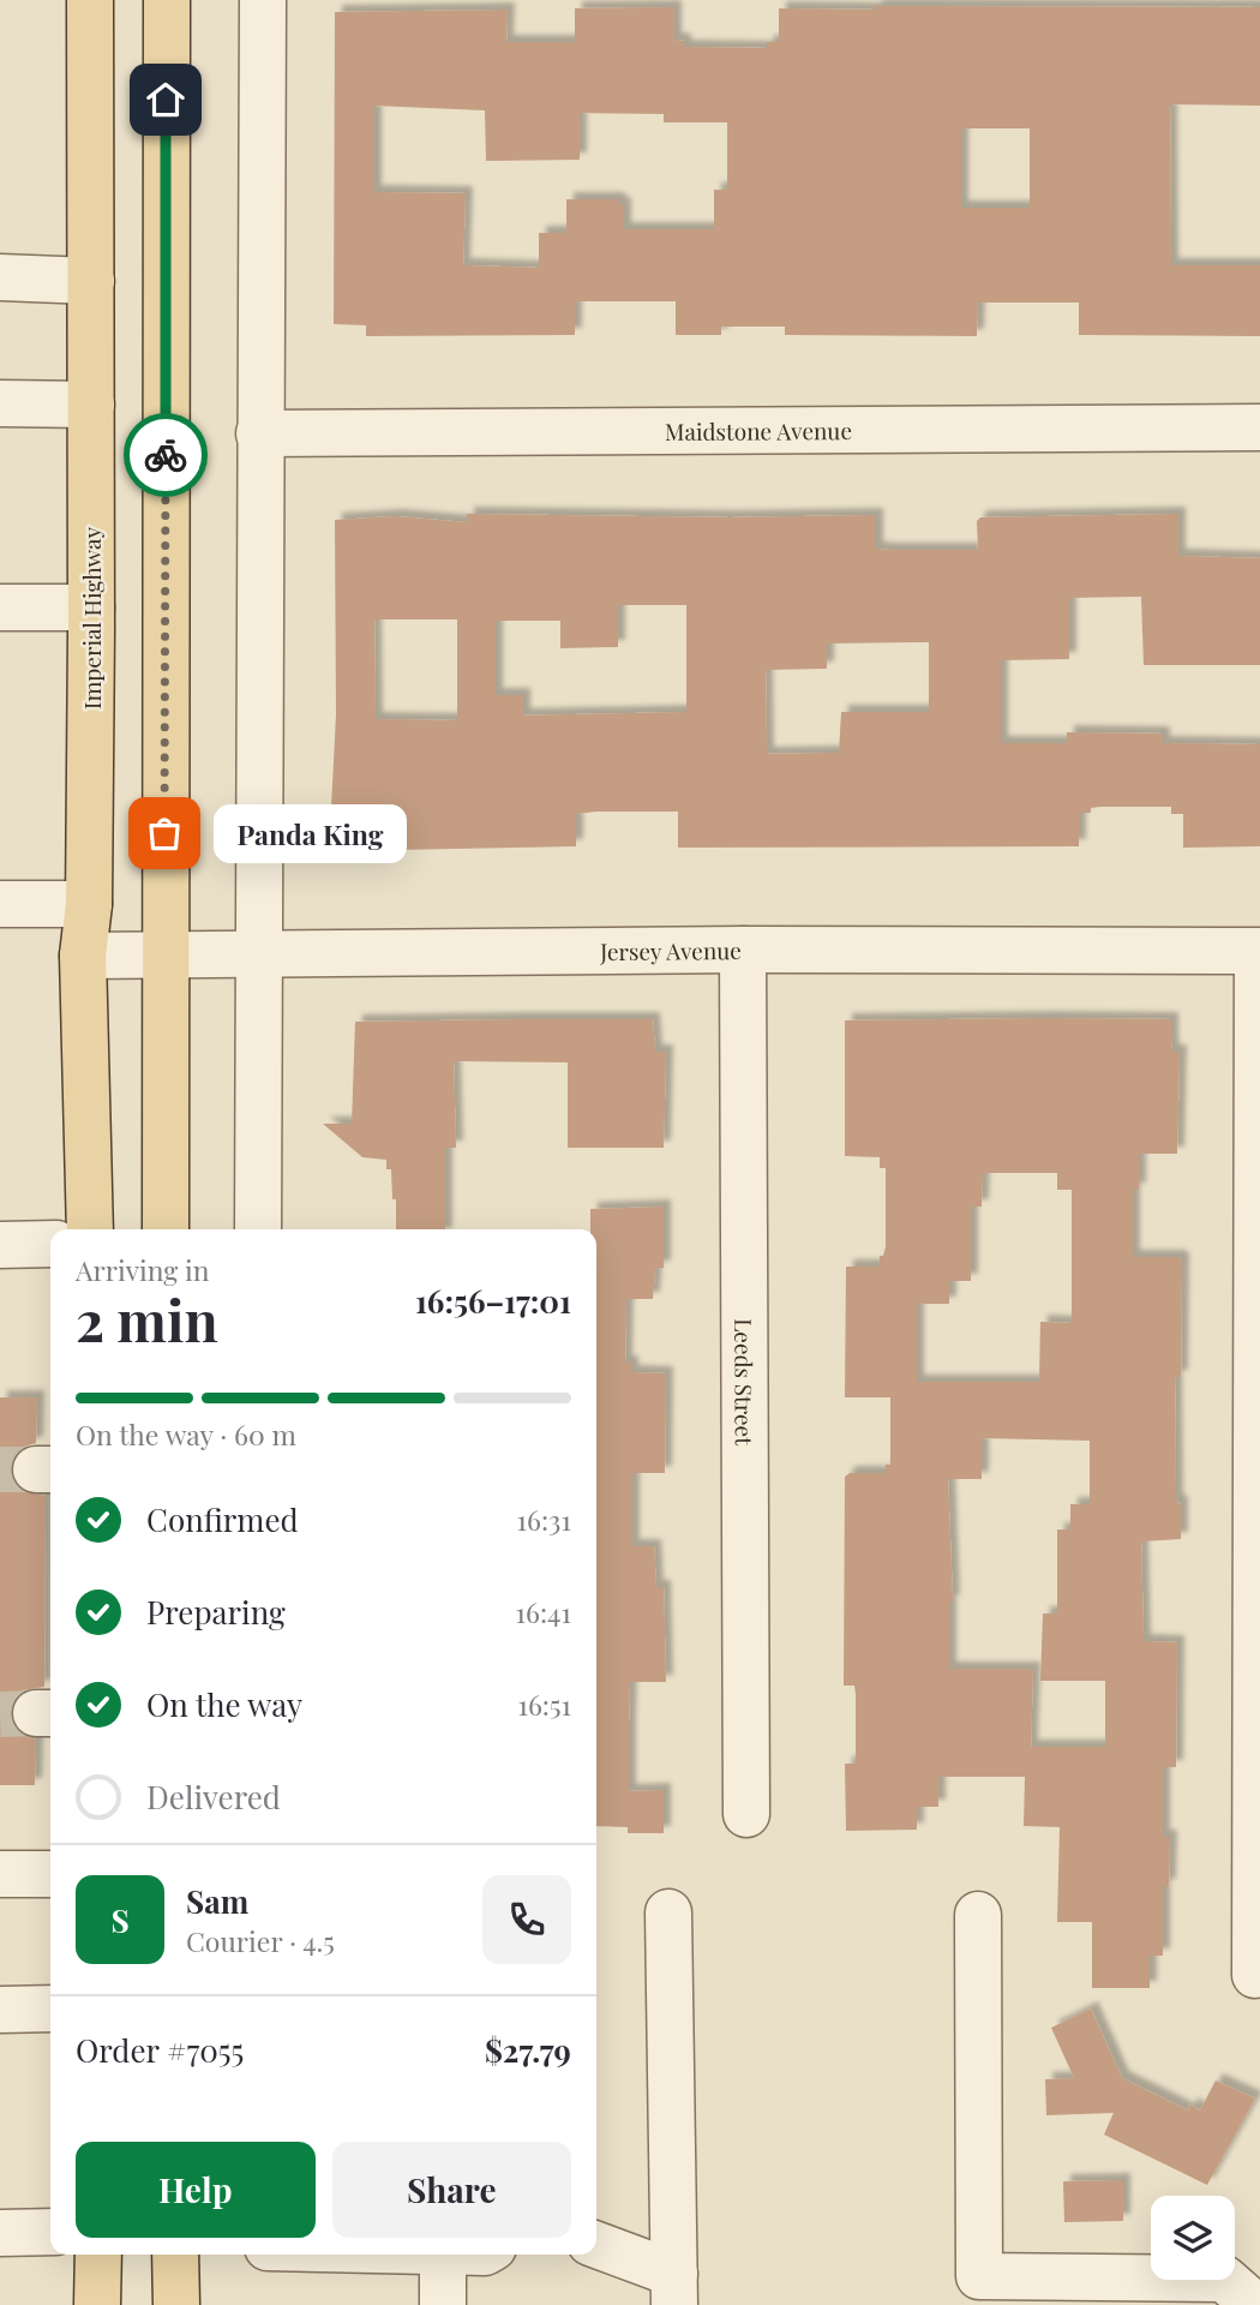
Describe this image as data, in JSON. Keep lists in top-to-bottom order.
{
  "streets": {
    "main road": ["Imperial Highway"],
    "street": ["Maidstone Avenue", "Jersey Avenue", "Leeds Street"]
  },
  "crossings": [
    ["Imperial Highway", "Jersey Avenue"],
    ["Jersey Avenue", "Leeds Street"]
  ],
  "places": ["Panda King"],
  "page": {
    "bubble": "Panda King",
    "heading": ["2 min", "Arriving in", "16:56–17:01"],
    "panel": [
      "Sam",
      "Courier · 4.5",
      "Order #7055",
      "$27.79"
    ],
    "bar": "On the way · 60 m",
    "list": [
      ["Confirmed", "16:31"],
      ["Preparing", "16:41"],
      ["On the way", "16:51"],
      "Delivered"
    ],
    "round": "S",
    "buttons": ["Help", "Share"]
  }
}
